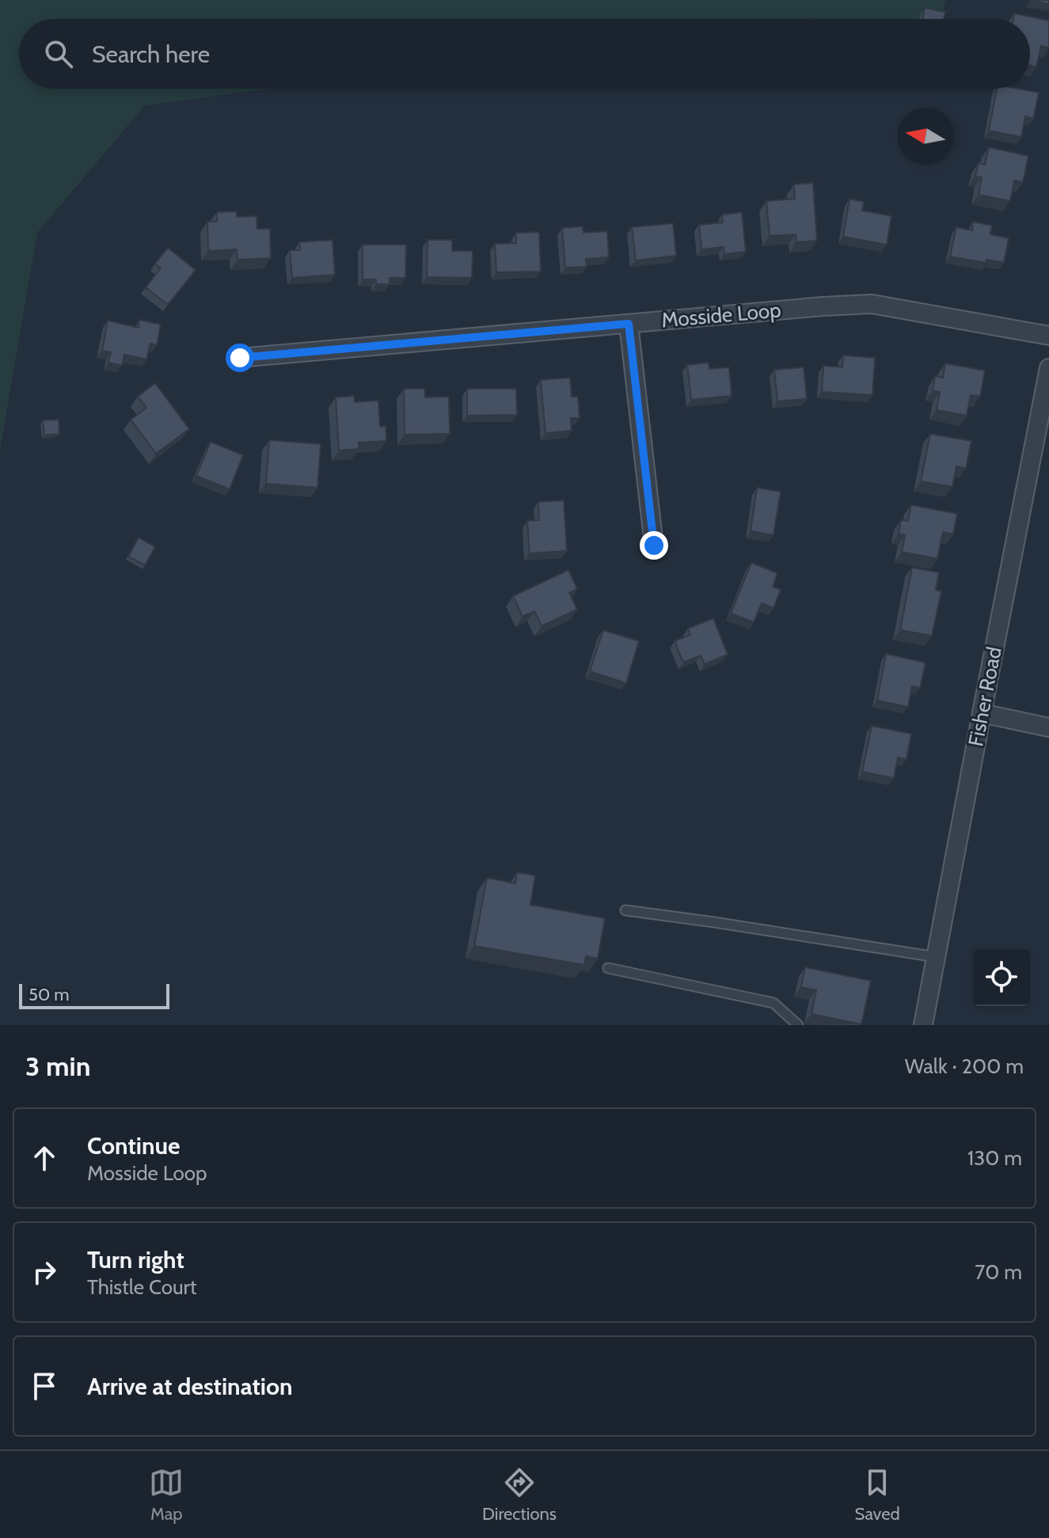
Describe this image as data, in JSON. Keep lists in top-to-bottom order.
{
  "streets": {
    "street": ["Mosside Loop", "Fisher Road"]
  },
  "scale_bar": "50 m",
  "north": "left",
  "page": {
    "search": "Search here",
    "scale": "50 m",
    "heading": ["3 min", "Walk · 200 m"],
    "list": [
      ["Continue", "Mosside Loop", "130 m"],
      ["Turn right", "Thistle Court", "70 m"],
      "Arrive at destination"
    ],
    "nav": ["Map", "Directions", "Saved"]
  }
}
